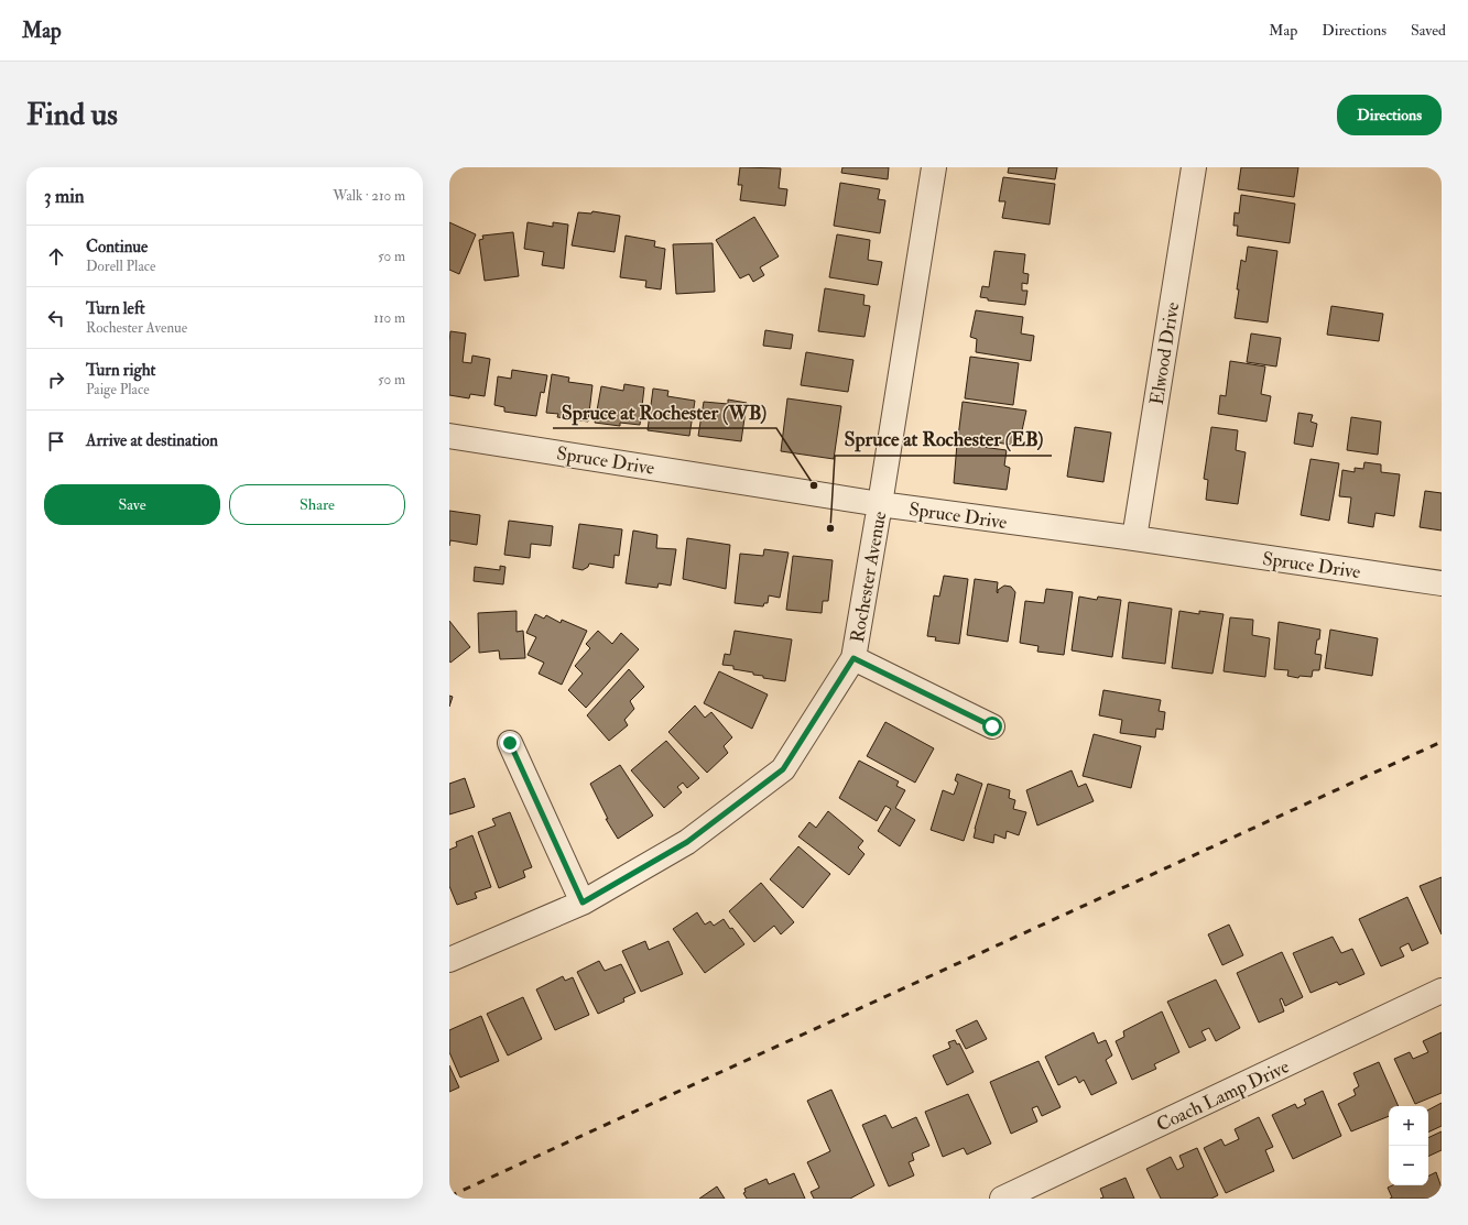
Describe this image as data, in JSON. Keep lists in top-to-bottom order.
{
  "streets": {
    "street": [
      "Elwood Drive",
      "Spruce Drive",
      "Rochester Avenue",
      "Coach Lamp Drive"
    ]
  },
  "crossings": [
    ["Elwood Drive", "Spruce Drive"],
    ["Spruce Drive", "Rochester Avenue"]
  ],
  "places": ["Spruce at Rochester (WB)", "Spruce at Rochester (EB)"],
  "page": {
    "header": "Map",
    "nav": ["Map", "Directions", "Saved"],
    "buttons": [
      "Directions",
      ["Save", "Share"]
    ],
    "title": "Find us",
    "heading": ["3 min", "Walk · 210 m"],
    "list": [
      ["Continue", "Dorell Place", "50 m"],
      ["Turn left", "Rochester Avenue", "110 m"],
      ["Turn right", "Paige Place", "50 m"],
      "Arrive at destination"
    ],
    "map_buttons": ["+", "−"]
  }
}
